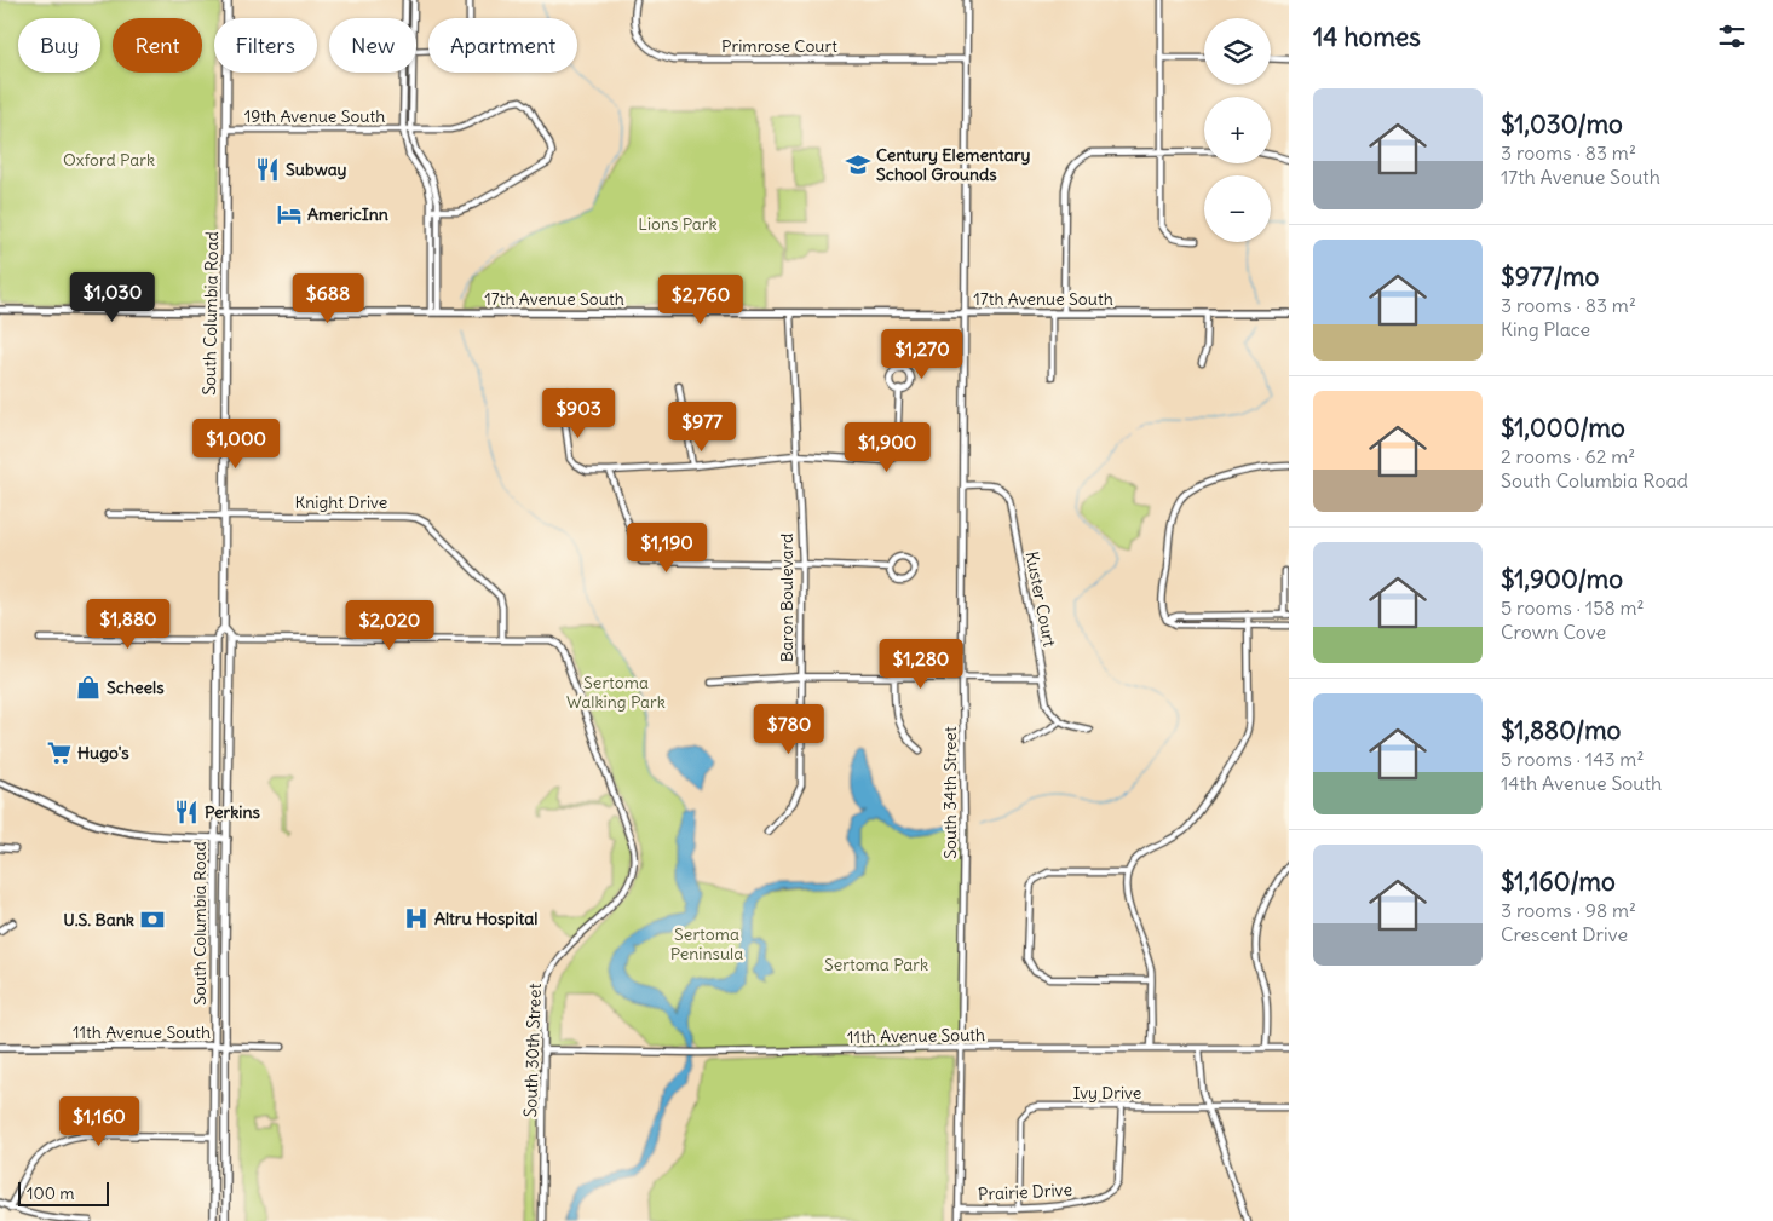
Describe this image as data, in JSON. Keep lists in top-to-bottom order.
{
  "streets": {
    "main road": ["South Columbia Road"],
    "street": [
      "Primrose Court",
      "19th Avenue South",
      "17th Avenue South",
      "Knight Drive",
      "Baron Boulevard",
      "Kuster Court",
      "South 34th Street",
      "11th Avenue South",
      "South 30th Street",
      "Ivy Drive",
      "Prairie Drive"
    ]
  },
  "crossings": [
    ["Primrose Court", "South 34th Street"],
    ["19th Avenue South", "South Columbia Road"],
    ["17th Avenue South", "South Columbia Road"],
    ["17th Avenue South", "Baron Boulevard"],
    ["17th Avenue South", "South 34th Street"],
    ["South Columbia Road", "Knight Drive"],
    ["South Columbia Road", "11th Avenue South"],
    ["Knight Drive", "South 30th Street"],
    ["Baron Boulevard", "Kuster Court"],
    ["Baron Boulevard", "South 34th Street"],
    ["Kuster Court", "South 34th Street"],
    ["South 34th Street", "11th Avenue South"],
    ["South 34th Street", "Prairie Drive"],
    ["11th Avenue South", "South 30th Street"],
    ["Ivy Drive", "Prairie Drive"]
  ],
  "parks": [
    "Oxford Park",
    "Lions Park",
    "Sertoma Walking Park",
    "Sertoma Peninsula",
    "Sertoma Park"
  ],
  "places": {
    "school or university": ["Century Elementary School Grounds"],
    "restaurant": ["Subway", "Perkins"],
    "hotel": ["AmericInn"],
    "shop": ["Scheels"],
    "supermarket": ["Hugo's"],
    "hospital": ["Altru Hospital"],
    "bank": ["U.S. Bank"]
  },
  "scale_bar": "100 m",
  "page": {
    "heading": "14 homes",
    "map_buttons": ["+", "−"],
    "chip": [
      "Buy",
      "Rent",
      "Filters",
      "New",
      "Apartment"
    ],
    "list": [
      {
        "name": "$1,030/mo",
        "note": "3 rooms · 83 m² · 17th Avenue South"
      },
      {
        "name": "$977/mo",
        "note": "3 rooms · 83 m² · King Place"
      },
      {
        "name": "$1,000/mo",
        "note": "2 rooms · 62 m² · South Columbia Road"
      },
      {
        "name": "$1,900/mo",
        "note": "5 rooms · 158 m² · Crown Cove"
      },
      {
        "name": "$1,880/mo",
        "note": "5 rooms · 143 m² · 14th Avenue South"
      },
      {
        "name": "$1,160/mo",
        "note": "3 rooms · 98 m² · Crescent Drive"
      }
    ],
    "price": [
      "$1,030",
      "$688",
      "$2,760",
      "$1,270",
      "$903",
      "$977",
      "$1,000",
      "$1,900",
      "$1,190",
      "$1,880",
      "$2,020",
      "$1,280",
      "$780",
      "$1,160"
    ],
    "scale": "100 m"
  }
}
